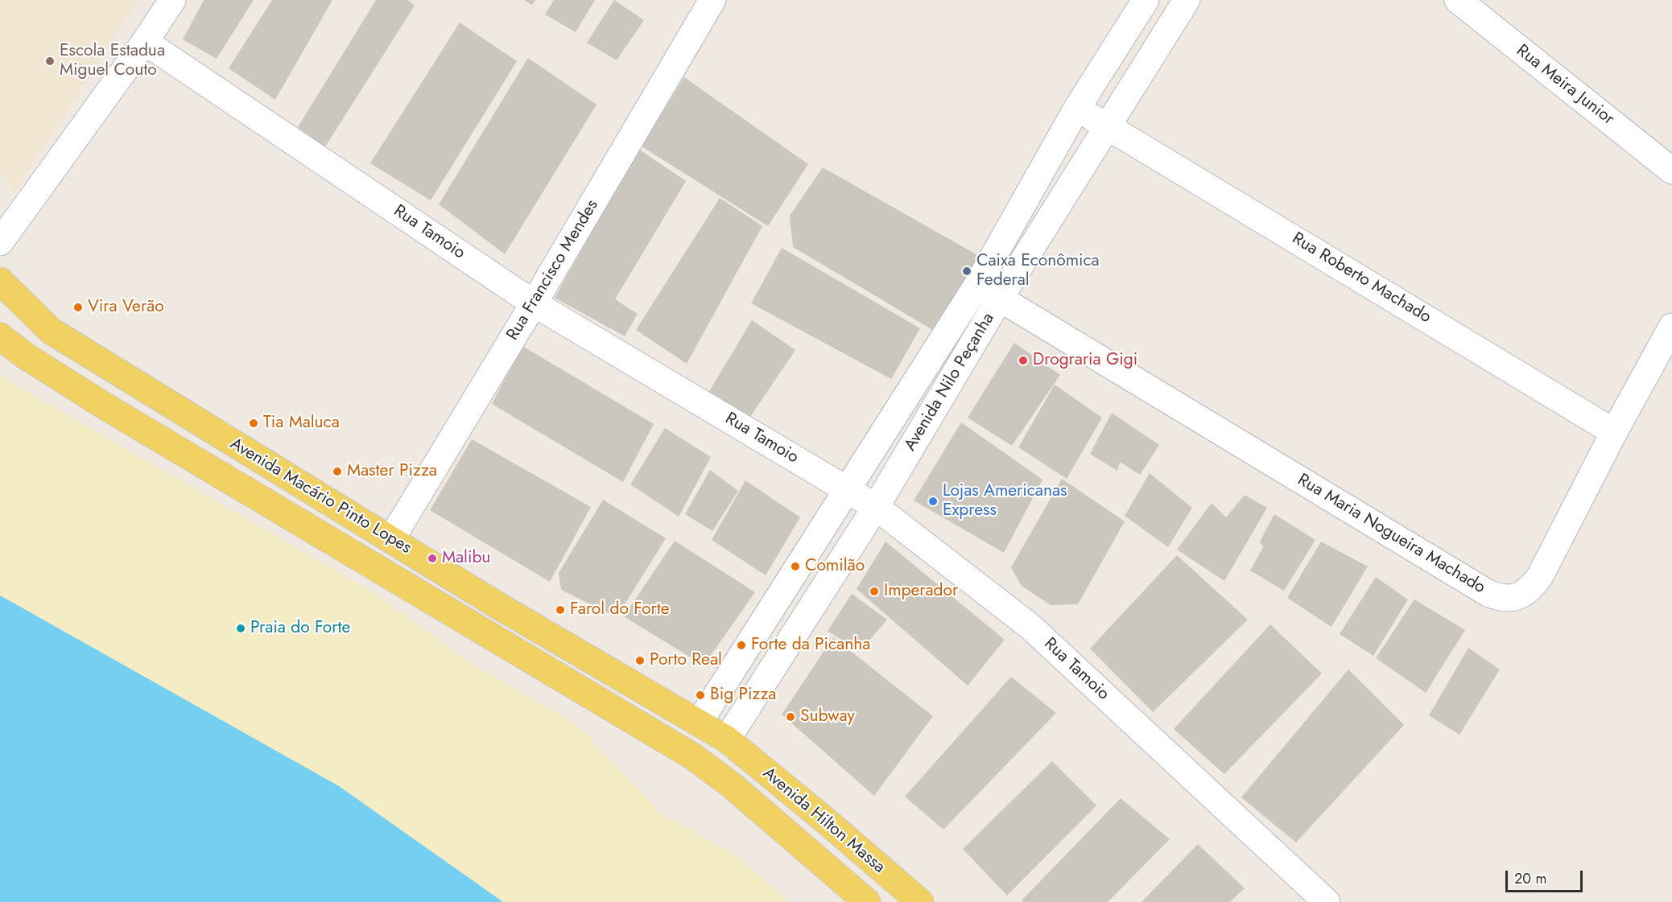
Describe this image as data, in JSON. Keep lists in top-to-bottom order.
{
  "streets": {
    "main road": ["Avenida Macário Pinto Lopes", "Avenida Hilton Massa"],
    "street": [
      "Rua Meira Junior",
      "Rua Tamoio",
      "Rua Francisco Mendes",
      "Rua Roberto Machado",
      "Avenida Nilo Peçanha",
      "Rua Maria Nogueira Machado"
    ]
  },
  "crossings": [
    ["Rua Tamoio", "Rua Francisco Mendes"],
    ["Rua Tamoio", "Avenida Nilo Peçanha"],
    ["Rua Francisco Mendes", "Avenida Macário Pinto Lopes"],
    ["Rua Roberto Machado", "Avenida Nilo Peçanha"],
    ["Rua Roberto Machado", "Rua Maria Nogueira Machado"],
    ["Avenida Nilo Peçanha", "Avenida Macário Pinto Lopes"],
    ["Avenida Nilo Peçanha", "Rua Maria Nogueira Machado"],
    ["Avenida Nilo Peçanha", "Avenida Hilton Massa"],
    ["Avenida Macário Pinto Lopes", "Avenida Hilton Massa"]
  ],
  "places": [
    "Escola Estadua Miguel Couto",
    "Caixa Econômica Federal",
    "Vira Verão",
    "Drograria Gigi",
    "Tia Maluca",
    "Master Pizza",
    "Lojas Americanas Express",
    "Malibu",
    "Comilão",
    "Imperador",
    "Farol do Forte",
    "Praia do Forte",
    "Forte da Picanha",
    "Porto Real",
    "Big Pizza",
    "Subway"
  ],
  "scale_bar": "20 m"
}
